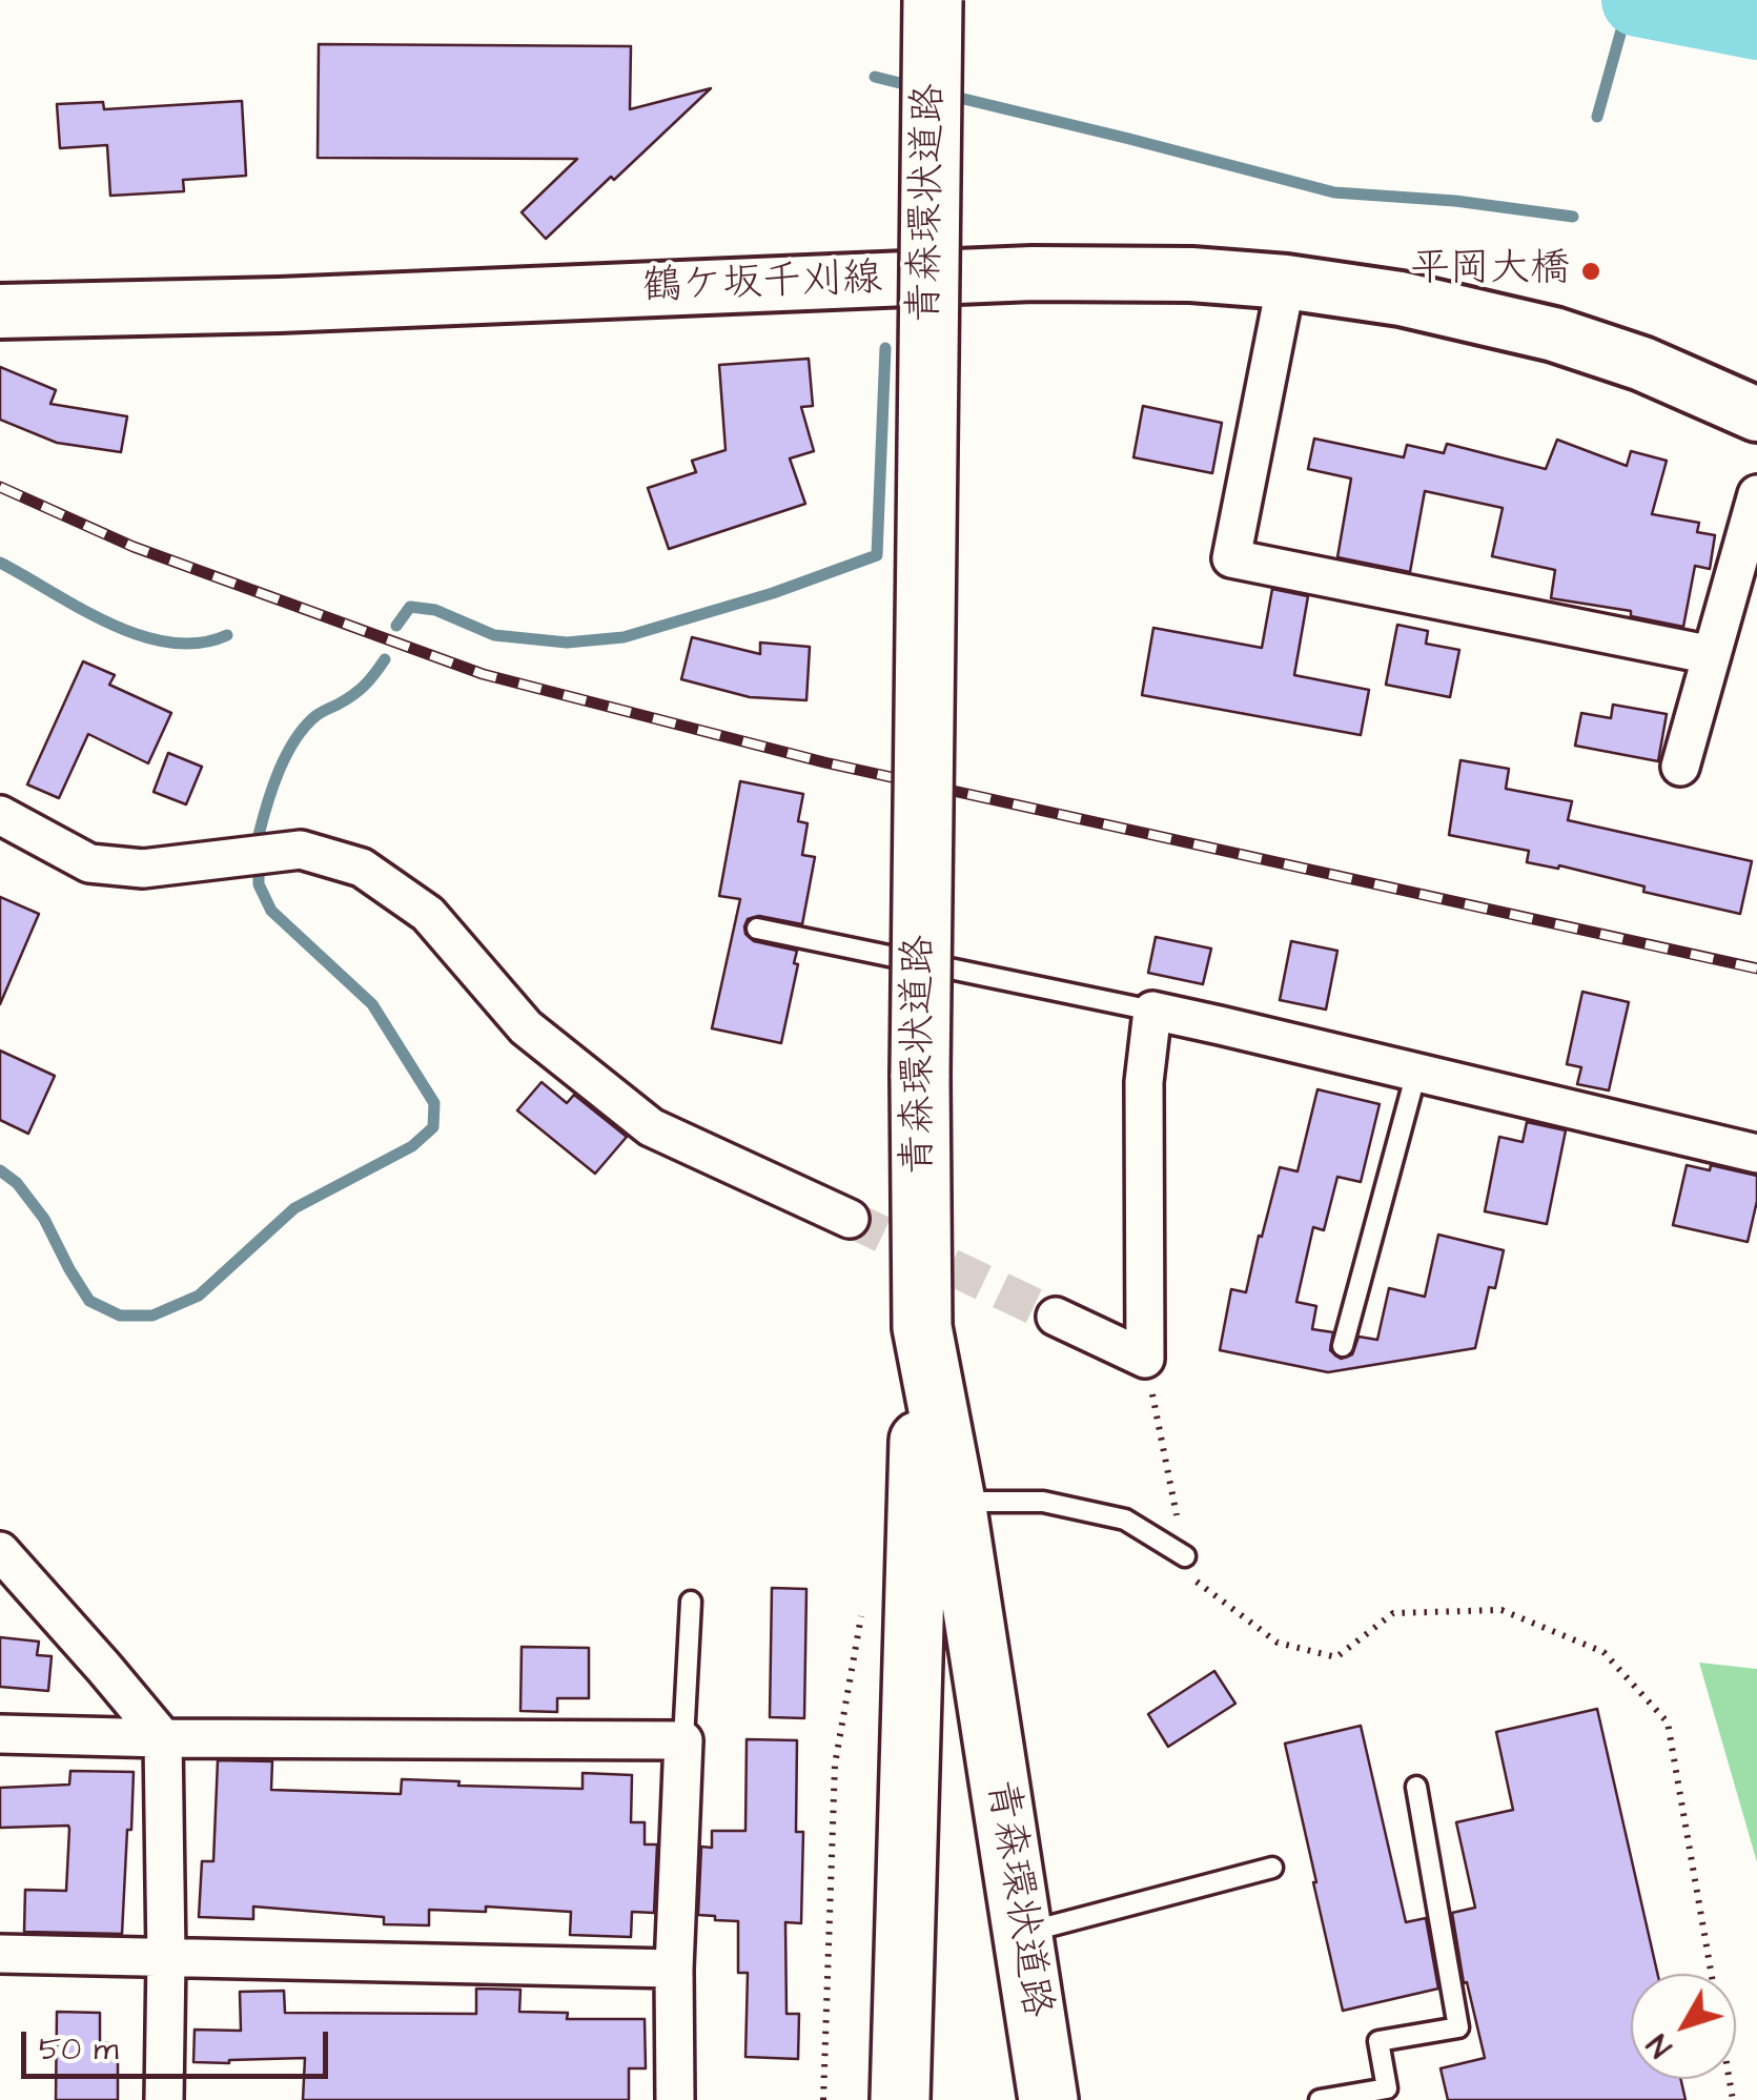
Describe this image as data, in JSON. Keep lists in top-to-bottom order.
{
  "streets": {
    "highway": ["青森環状道路"],
    "main road": ["鶴ケ坂千刈線"]
  },
  "places": ["平岡大橋"],
  "scale_bar": "50 m",
  "north": "bottom left"
}
